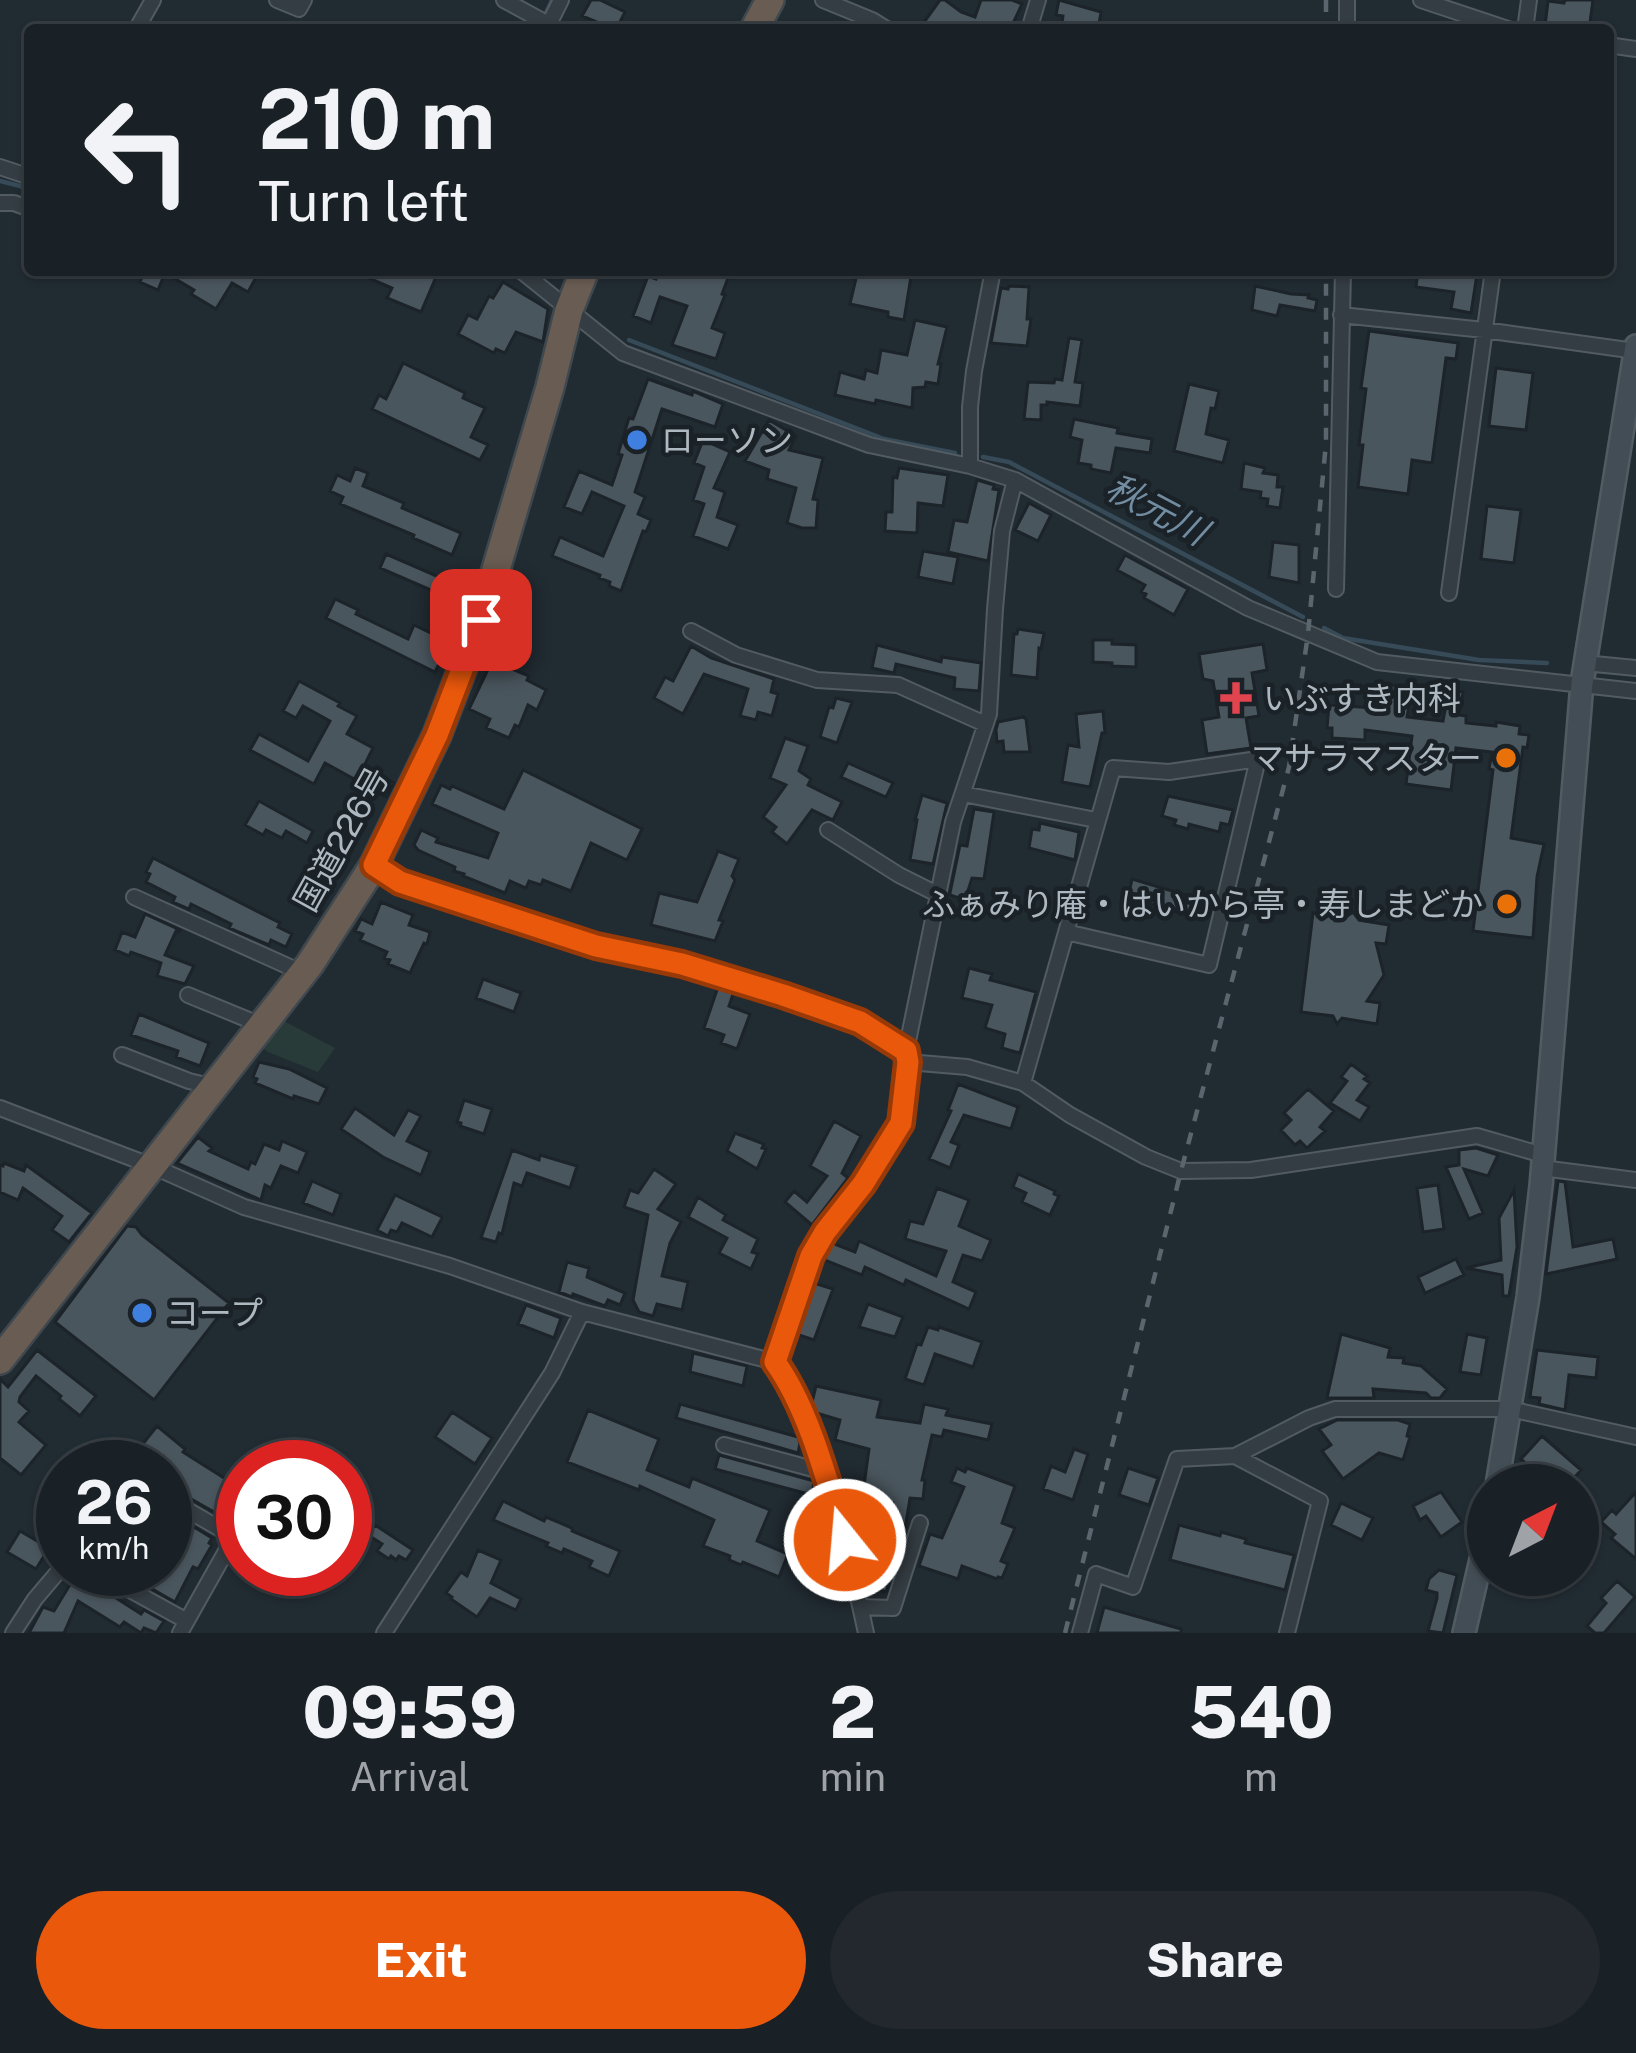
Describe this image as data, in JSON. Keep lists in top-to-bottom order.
{
  "streets": {
    "highway": ["国道226号"]
  },
  "water": ["秋元川"],
  "places": {
    "other": [
      "ローソン",
      "マサラマスター",
      "ふぁみり庵・はいから亭・寿しまどか",
      "コープ"
    ],
    "health": ["いぶすき内科"]
  },
  "north": "top right",
  "page": {
    "turn": ["210 m", "Turn left"],
    "speed": "26 km/h",
    "limit": "30",
    "eta": [
      "09:59",
      "Arrival",
      "2",
      "min",
      "540",
      "m"
    ],
    "buttons": ["Exit", "Share"]
  }
}
